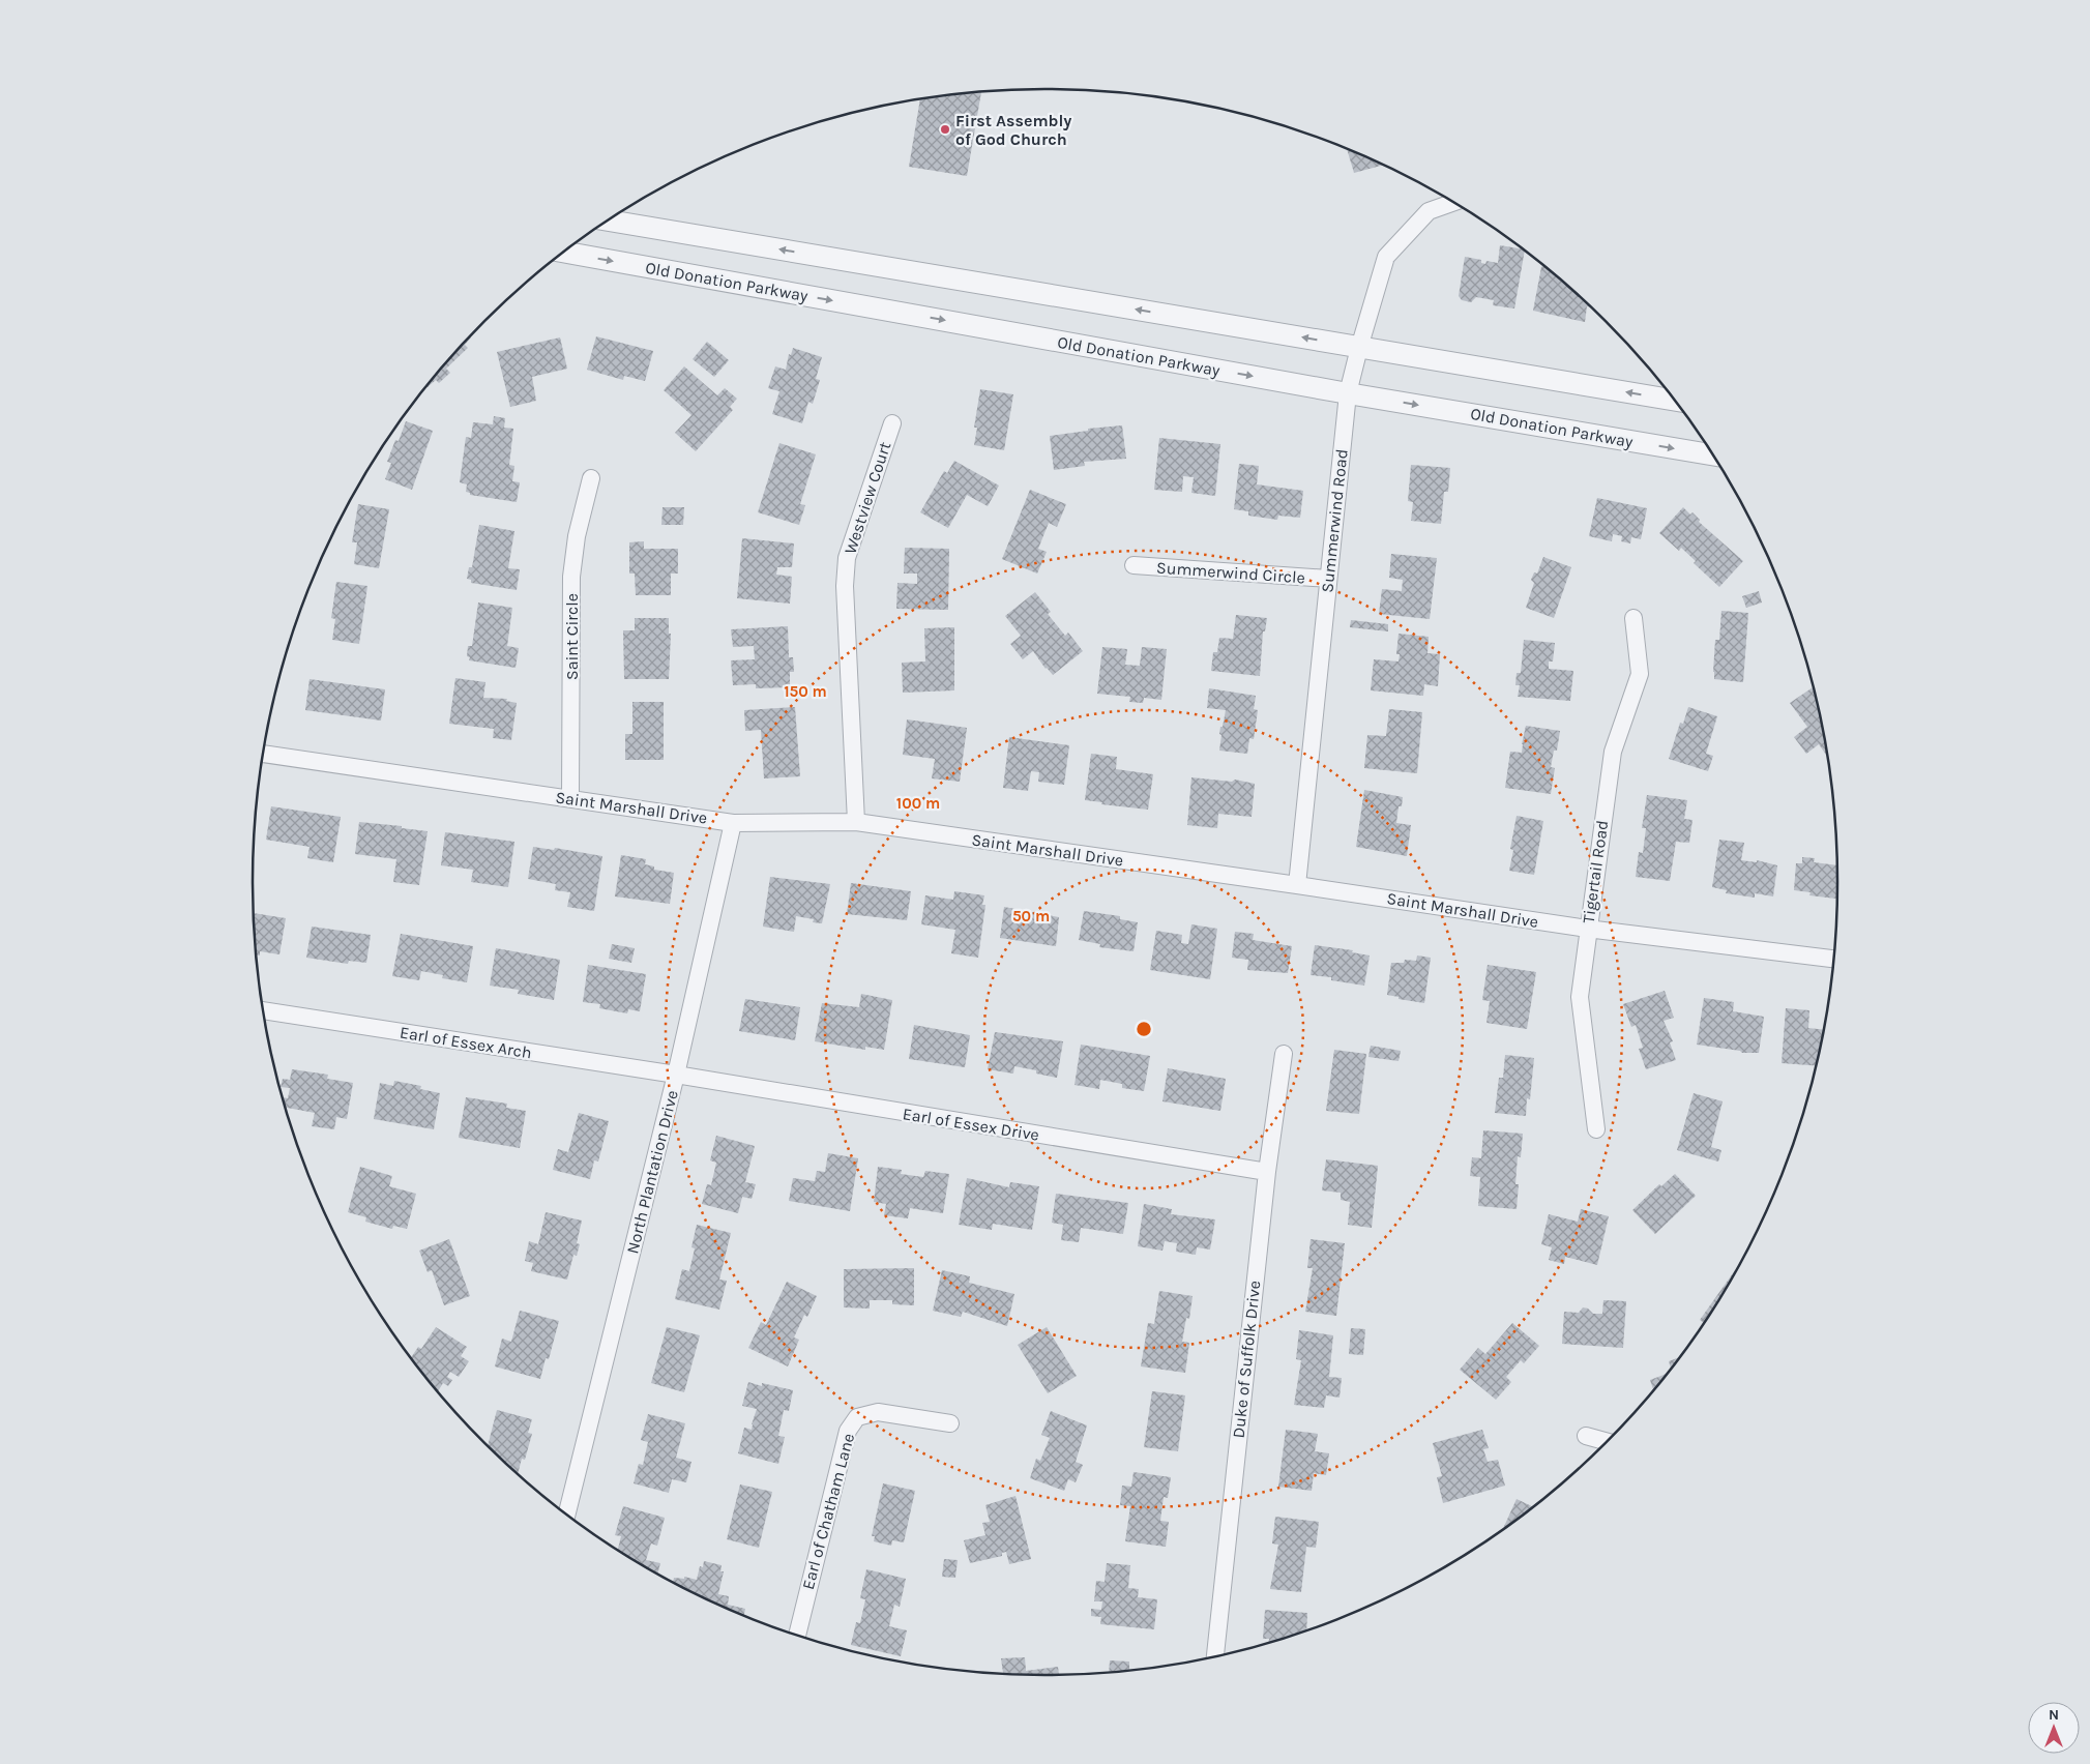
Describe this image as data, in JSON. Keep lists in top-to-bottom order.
{
  "streets": {
    "street": [
      "Old Donation Parkway",
      "Westview Court",
      "Summerwind Road",
      "Summerwind Circle",
      "Saint Circle",
      "Saint Marshall Drive",
      "Tigertail Road",
      "Earl of Essex Arch",
      "Earl of Essex Drive",
      "North Plantation Drive",
      "Duke of Suffolk Drive",
      "Earl of Chatham Lane"
    ]
  },
  "crossings": [
    ["Old Donation Parkway", "Summerwind Road"],
    ["Westview Court", "Saint Marshall Drive"],
    ["Summerwind Road", "Summerwind Circle"],
    ["Summerwind Road", "Saint Marshall Drive"],
    ["Saint Circle", "Saint Marshall Drive"],
    ["Saint Marshall Drive", "Tigertail Road"],
    ["Saint Marshall Drive", "North Plantation Drive"],
    ["Earl of Essex Arch", "Earl of Essex Drive"],
    ["Earl of Essex Arch", "North Plantation Drive"],
    ["Earl of Essex Drive", "North Plantation Drive"],
    ["Earl of Essex Drive", "Duke of Suffolk Drive"]
  ],
  "places": ["First Assembly of God Church"],
  "north": "top",
  "rings": ["150 m", "100 m", "50 m"]
}
